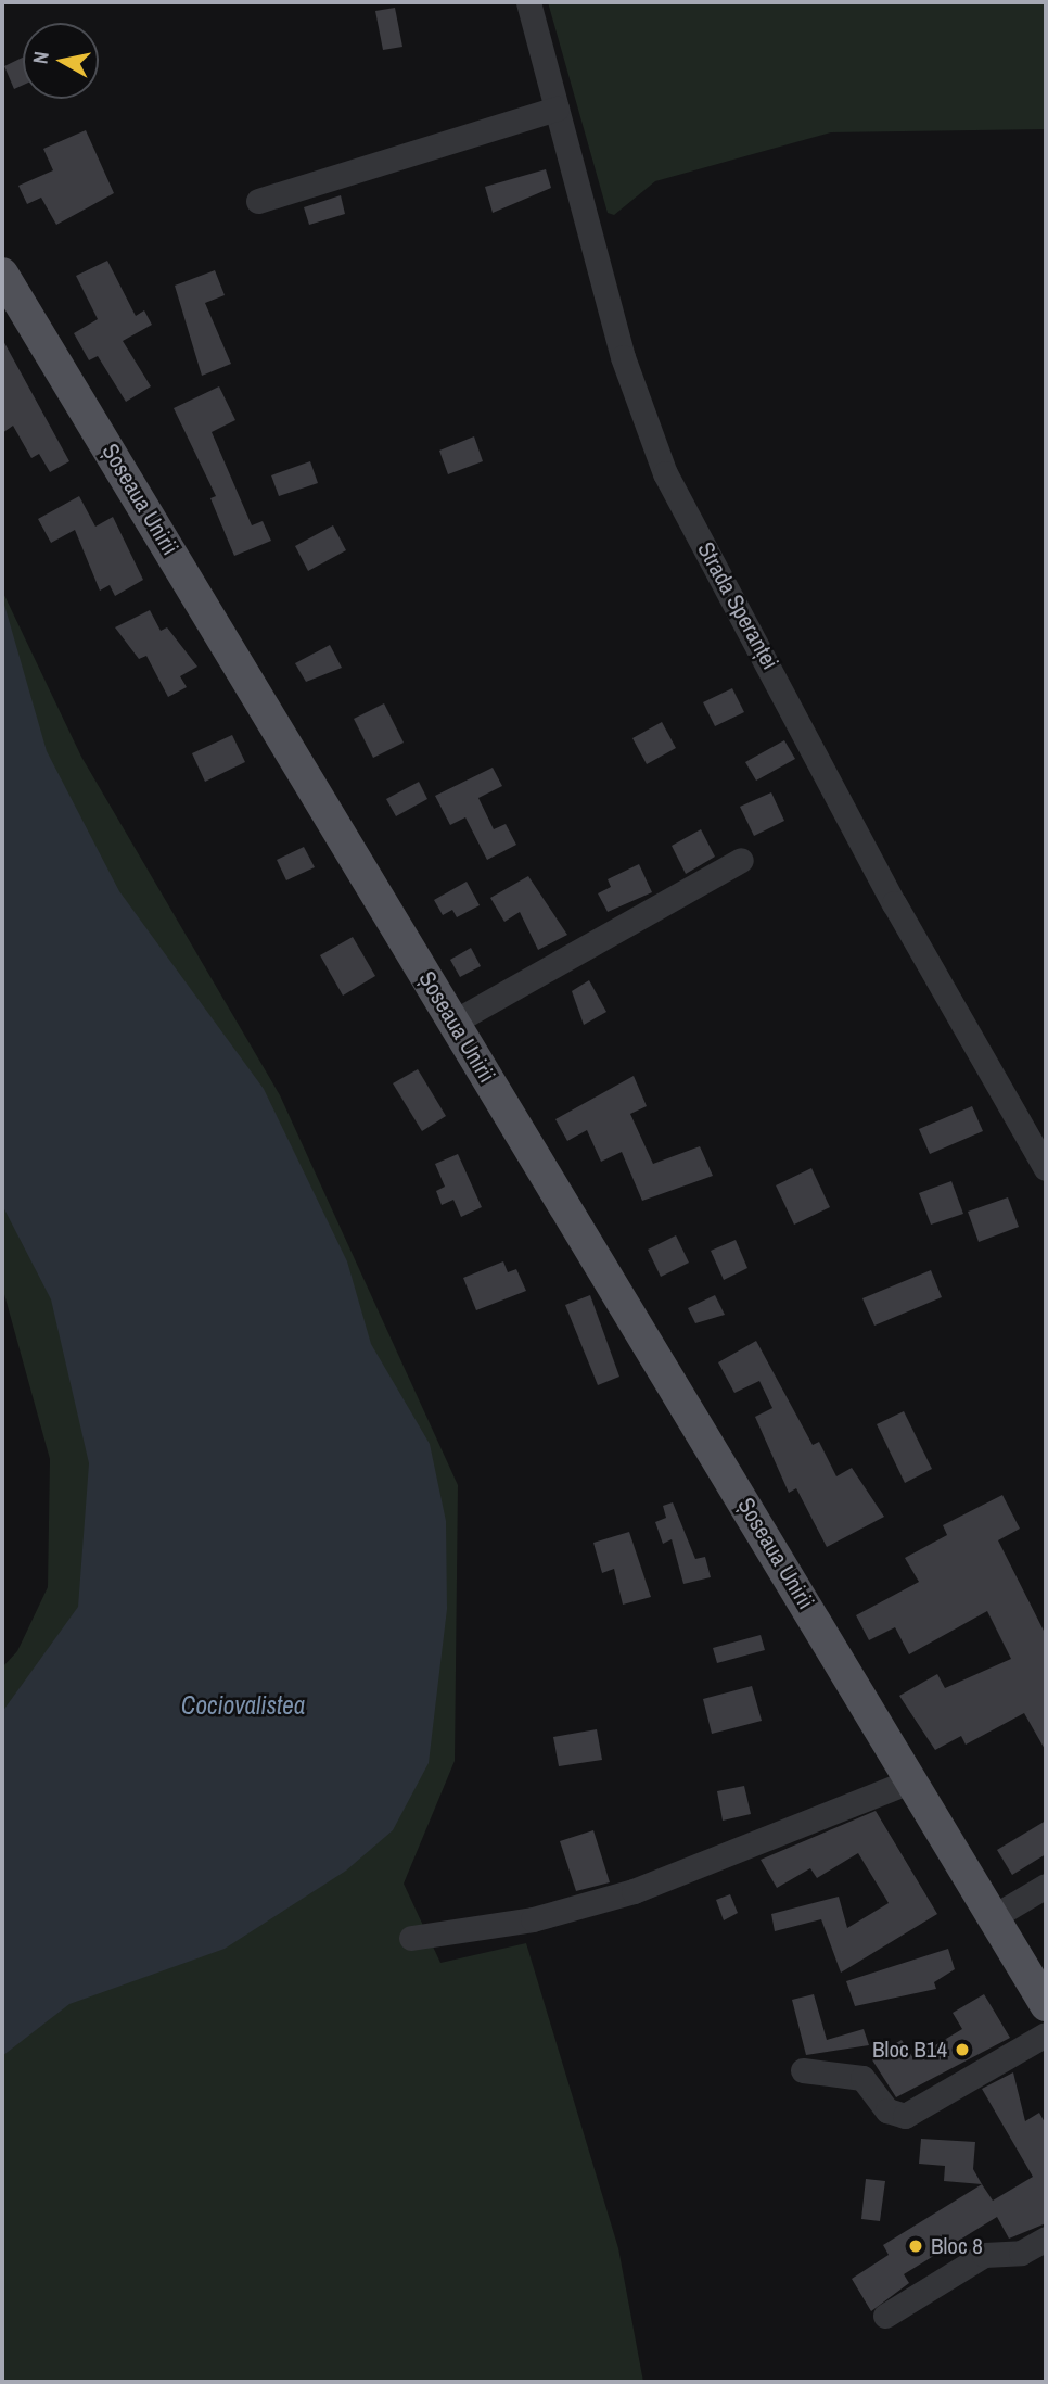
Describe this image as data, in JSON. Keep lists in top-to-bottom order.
{
  "streets": {
    "main road": ["Șoseaua Unirii"],
    "street": ["Strada Speranței"]
  },
  "water": ["Cociovalistea"],
  "places": ["Bloc B14", "Bloc 8"],
  "north": "left"
}
